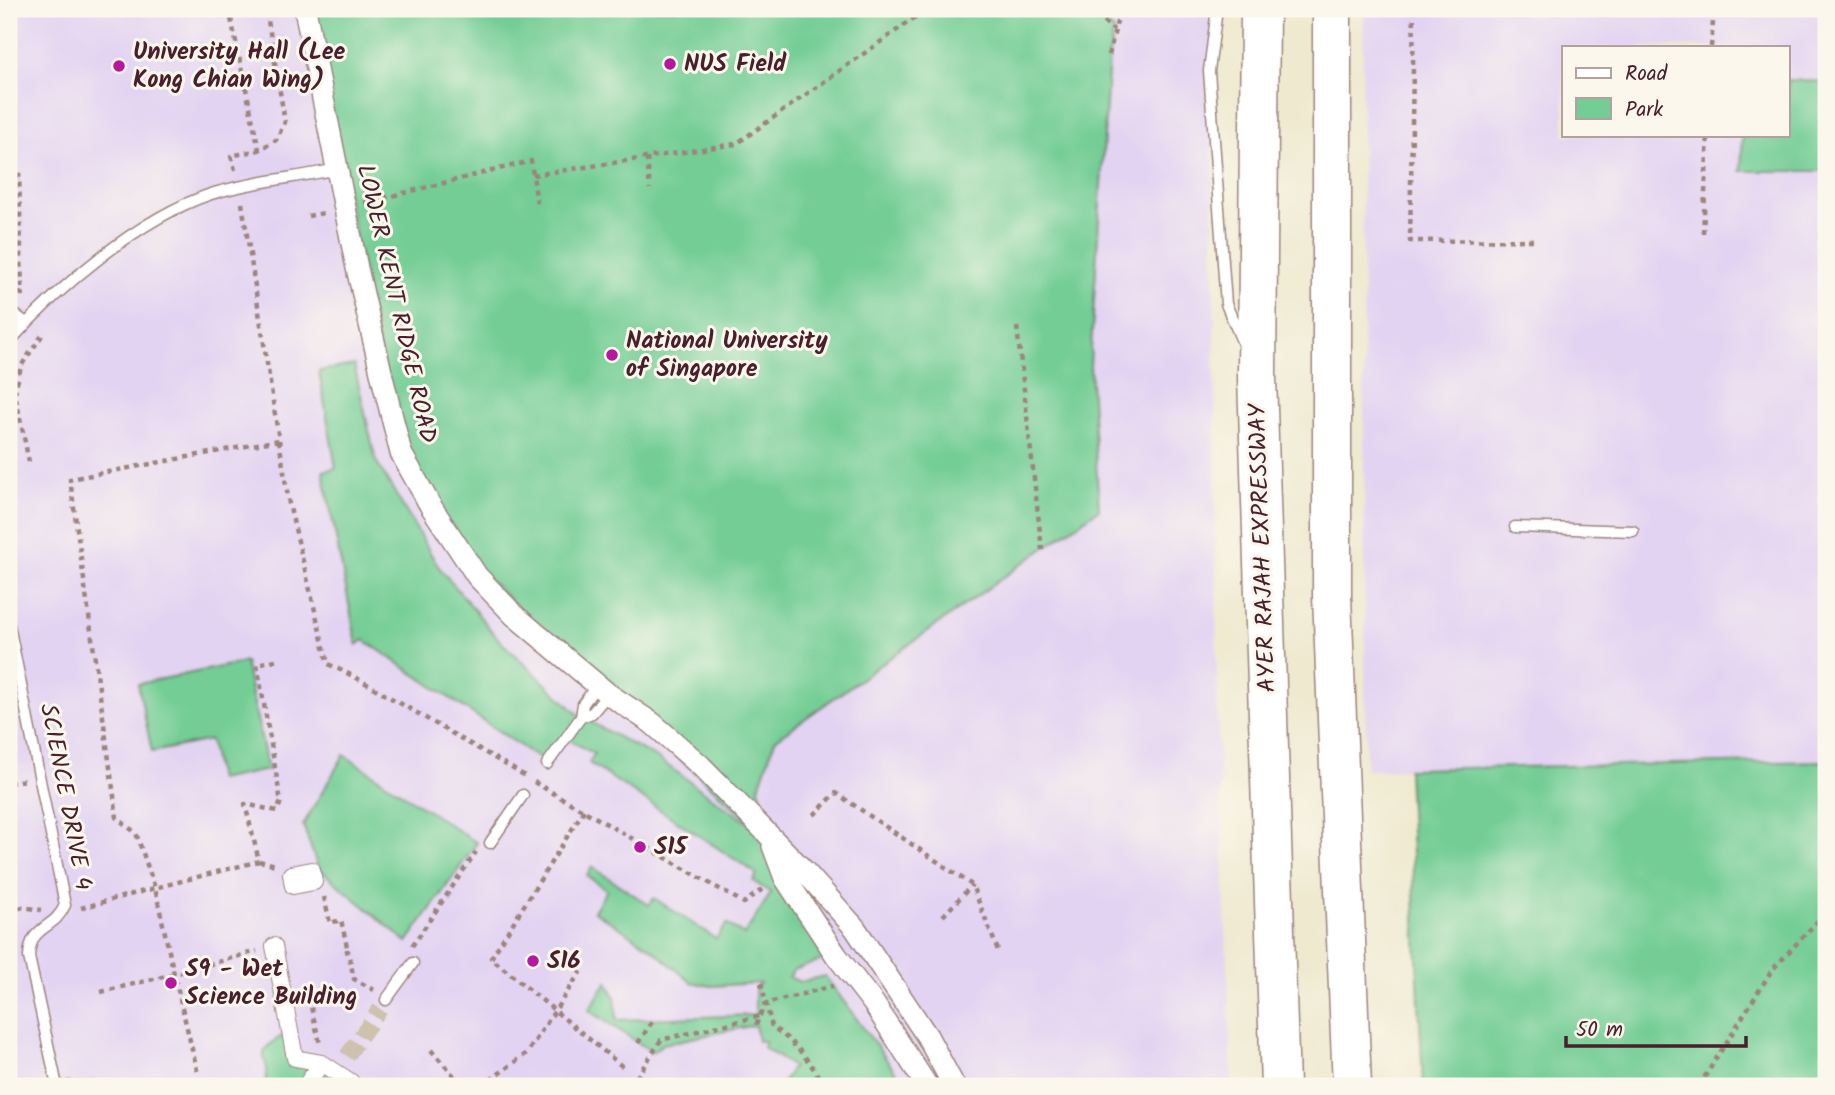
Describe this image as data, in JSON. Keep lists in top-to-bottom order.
{
  "streets": {
    "highway": ["AYER RAJAH EXPRESSWAY"],
    "street": ["LOWER KENT RIDGE ROAD"],
    "lane": ["SCIENCE DRIVE 4"]
  },
  "places": [
    "NUS Field",
    "University Hall (Lee Kong Chian Wing)",
    "National University of Singapore",
    "S15",
    "S16",
    "S9 - Wet Science Building"
  ],
  "legend": ["Road", "Park"],
  "scale_bar": "50 m"
}
